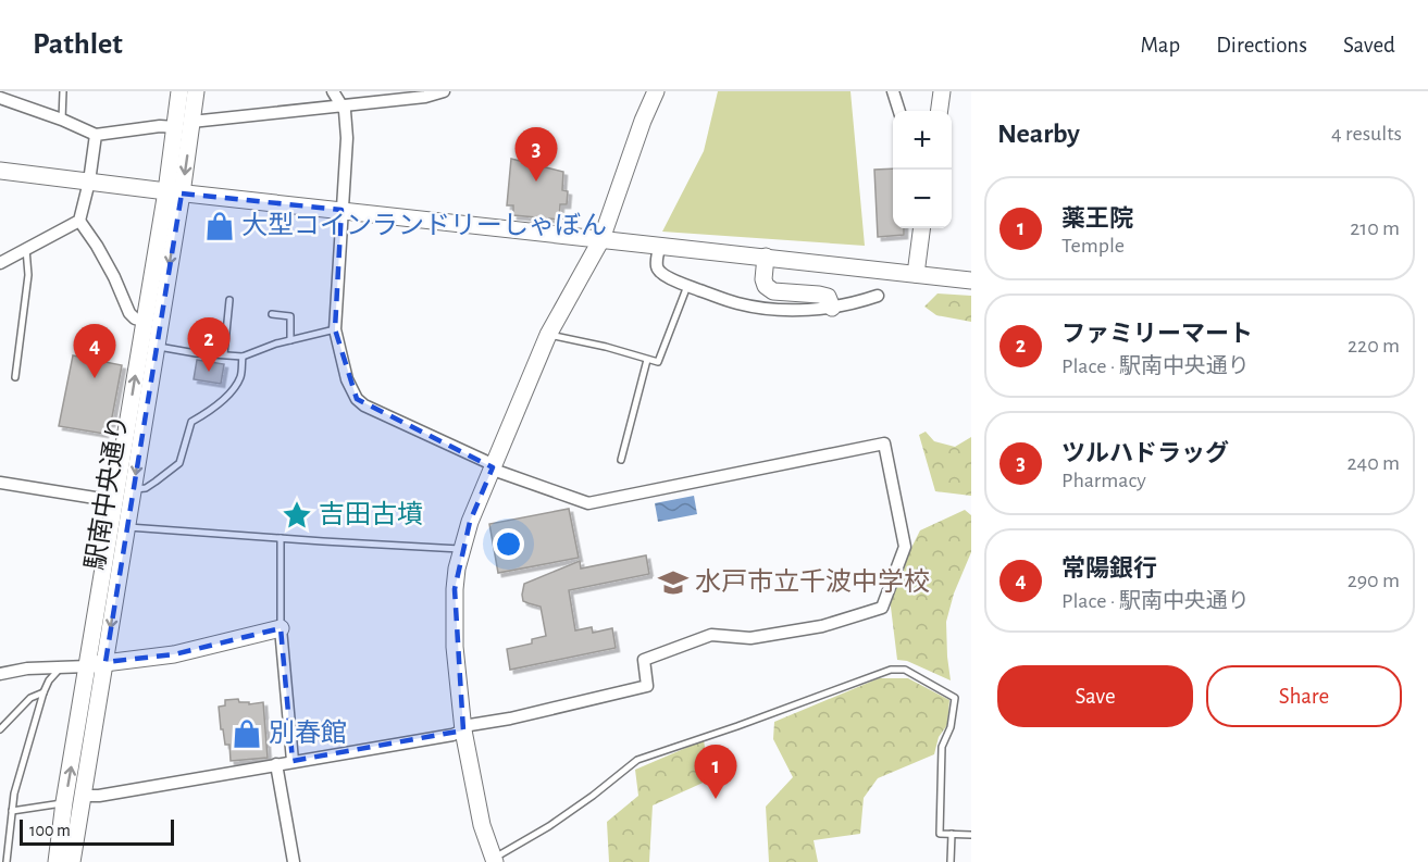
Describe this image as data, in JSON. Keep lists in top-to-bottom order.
{
  "streets": {
    "street": ["駅南中央通り"]
  },
  "places": {
    "shop": ["大型コインランドリーしゃぼん", "別春館"],
    "place": ["吉田古墳"],
    "school or university": ["水戸市立千波中学校"]
  },
  "scale_bar": "100 m",
  "page": {
    "header": "Pathlet",
    "nav": ["Map", "Directions", "Saved"],
    "heading": ["Nearby", "4 results"],
    "map_buttons": ["+", "−"],
    "pins": [
      "3",
      "2",
      "4",
      "1"
    ],
    "list": [
      {
        "mark": "1",
        "name": "薬王院",
        "note": "Temple",
        "value": "210 m"
      },
      {
        "mark": "2",
        "name": "ファミリーマート",
        "note": "Place · 駅南中央通り",
        "value": "220 m"
      },
      {
        "mark": "3",
        "name": "ツルハドラッグ",
        "note": "Pharmacy",
        "value": "240 m"
      },
      {
        "mark": "4",
        "name": "常陽銀行",
        "note": "Place · 駅南中央通り",
        "value": "290 m"
      }
    ],
    "buttons": ["Save", "Share"],
    "scale": "100 m"
  }
}
